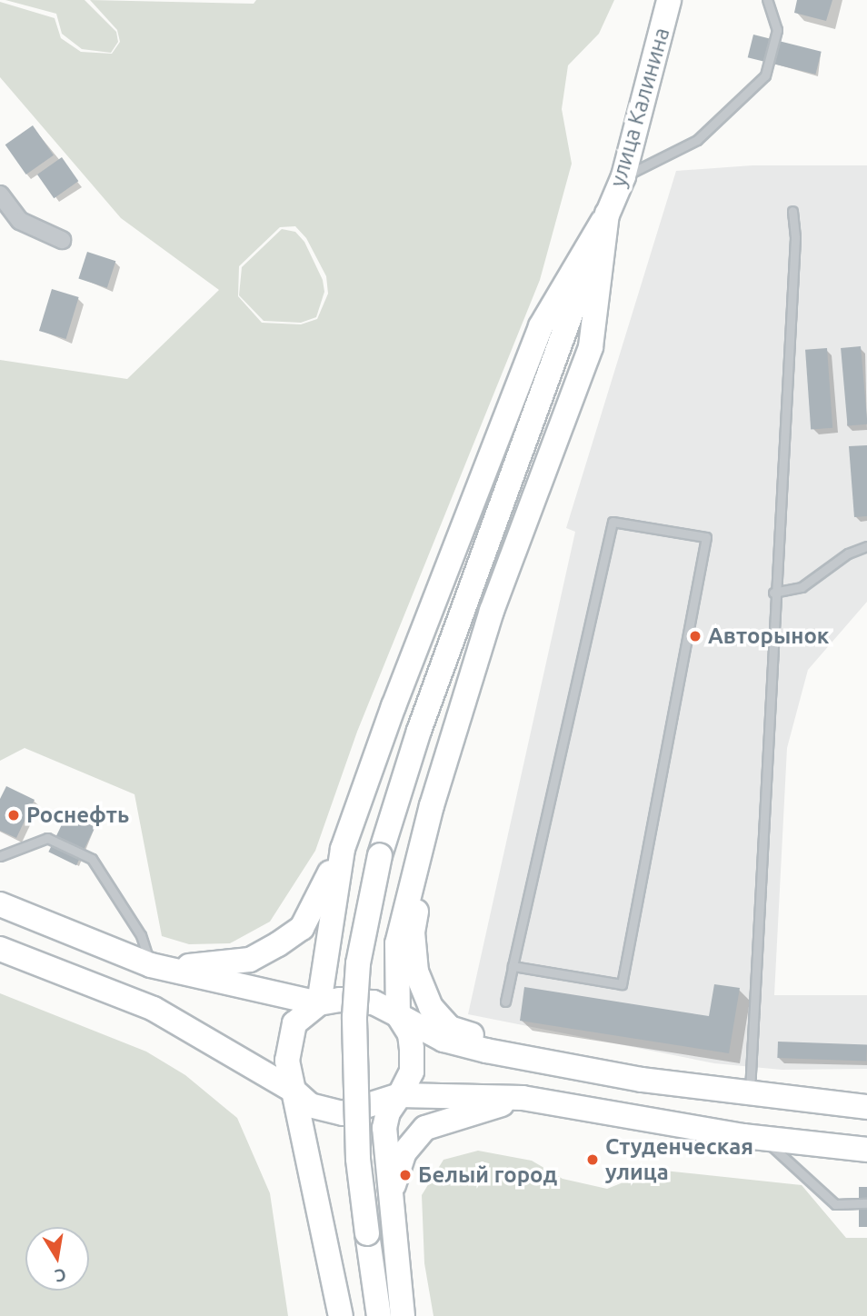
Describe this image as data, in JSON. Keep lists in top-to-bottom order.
{
  "streets": {
    "main road": ["улица Калинина"]
  },
  "places": [
    "Авторынок",
    "Роснефть",
    "Студенческая улица",
    "Белый город"
  ],
  "north": "bottom"
}
